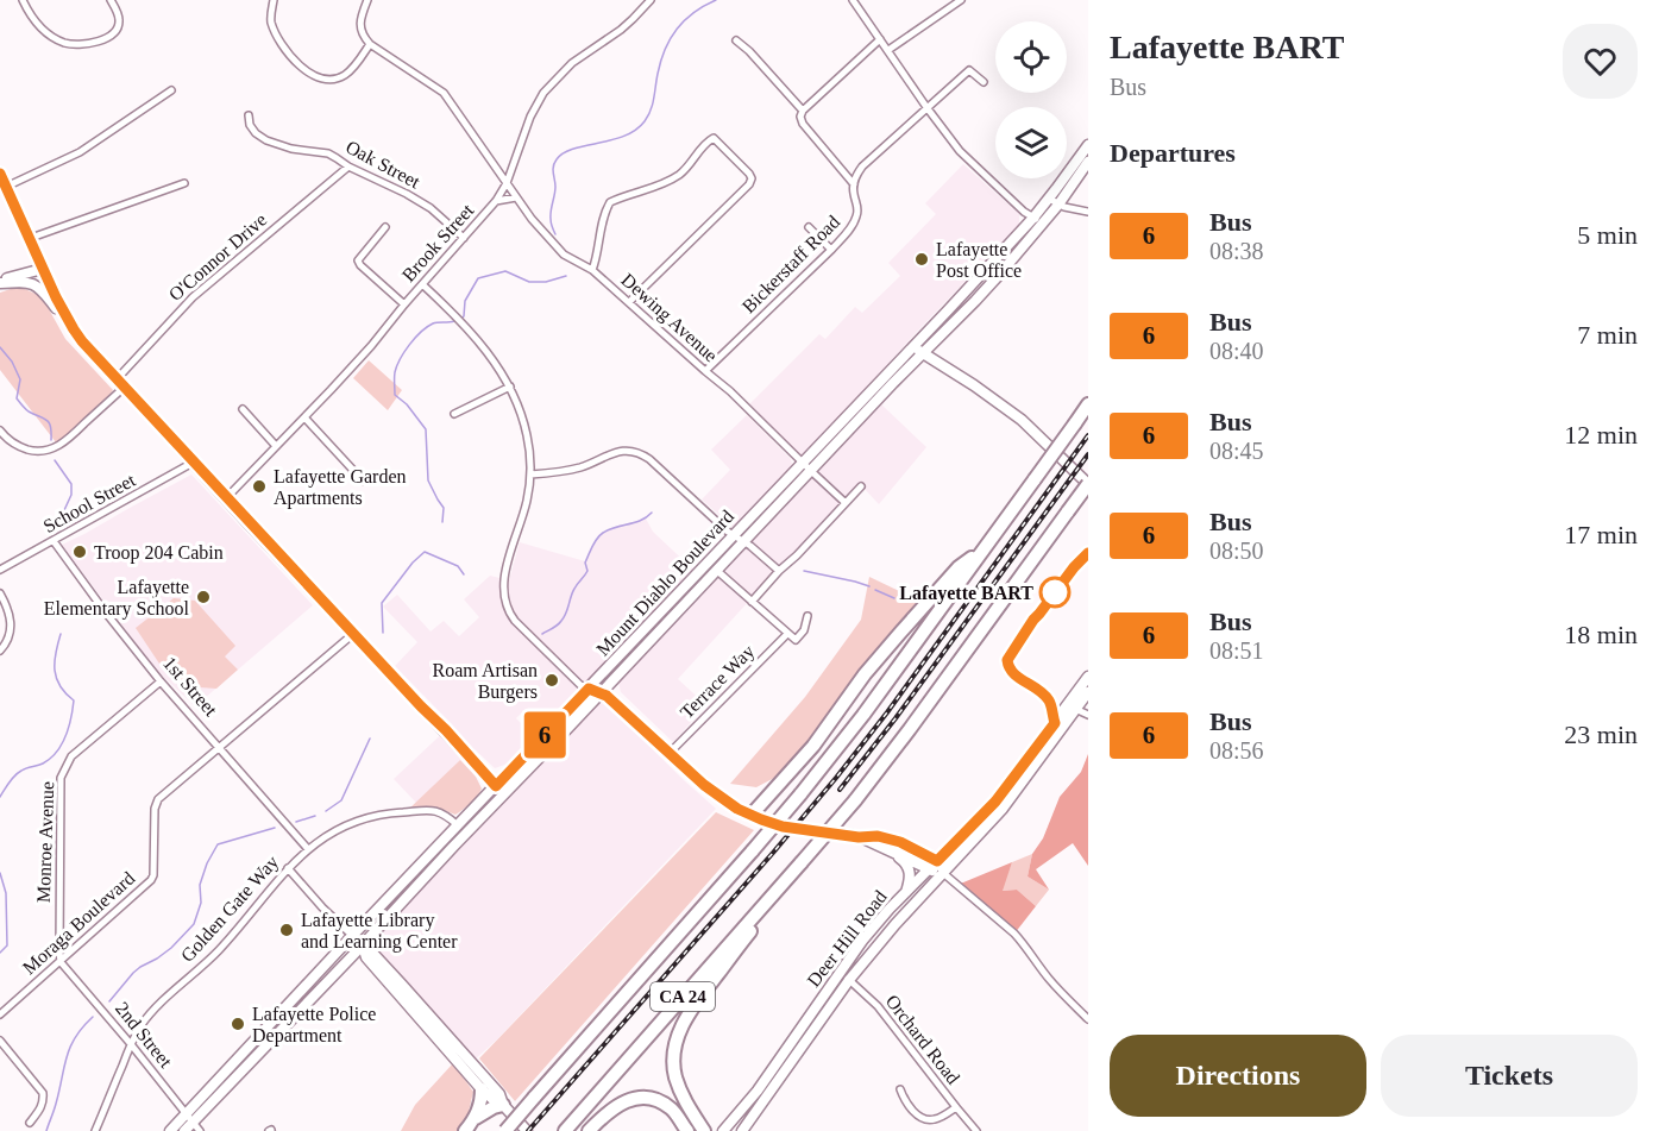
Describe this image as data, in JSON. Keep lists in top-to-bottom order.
{
  "streets": {
    "highway": ["CA 24"],
    "main road": ["Mount Diablo Boulevard", "Deer Hill Road"],
    "street": [
      "Oak Street",
      "Brook Street",
      "O'Connor Drive",
      "Bickerstaff Road",
      "Dewing Avenue",
      "School Street",
      "Terrace Way",
      "1st Street",
      "Monroe Avenue",
      "Golden Gate Way",
      "Moraga Boulevard",
      "2nd Street",
      "Orchard Road"
    ]
  },
  "crossings": [
    ["Oak Street", "Brook Street"],
    ["Oak Street", "O'Connor Drive"],
    ["Brook Street", "Dewing Avenue"],
    ["Bickerstaff Road", "Dewing Avenue"],
    ["Dewing Avenue", "Mount Diablo Boulevard"],
    ["School Street", "1st Street"],
    ["Mount Diablo Boulevard", "Golden Gate Way"],
    ["Mount Diablo Boulevard", "2nd Street"],
    ["1st Street", "Monroe Avenue"],
    ["1st Street", "Golden Gate Way"],
    ["1st Street", "Moraga Boulevard"],
    ["Monroe Avenue", "Moraga Boulevard"],
    ["Monroe Avenue", "2nd Street"],
    ["Golden Gate Way", "2nd Street"],
    ["Moraga Boulevard", "2nd Street"],
    ["Deer Hill Road", "Orchard Road"]
  ],
  "places": [
    "Lafayette Post Office",
    "Lafayette Garden Apartments",
    "Troop 204 Cabin",
    "Lafayette BART",
    "Lafayette Elementary School",
    "Roam Artisan Burgers",
    "Lafayette Library and Learning Center",
    "Lafayette Police Department"
  ],
  "lines": ["bus line 6"],
  "page": {
    "on_map": "6",
    "heading": [
      ["Lafayette BART", "Bus"],
      "Departures"
    ],
    "list": [
      {
        "mark": "6",
        "name": "Bus",
        "note": "08:38",
        "value": "5 min"
      },
      {
        "mark": "6",
        "name": "Bus",
        "note": "08:40",
        "value": "7 min"
      },
      {
        "mark": "6",
        "name": "Bus",
        "note": "08:45",
        "value": "12 min"
      },
      {
        "mark": "6",
        "name": "Bus",
        "note": "08:50",
        "value": "17 min"
      },
      {
        "mark": "6",
        "name": "Bus",
        "note": "08:51",
        "value": "18 min"
      },
      {
        "mark": "6",
        "name": "Bus",
        "note": "08:56",
        "value": "23 min"
      }
    ],
    "buttons": ["Directions", "Tickets"]
  }
}
